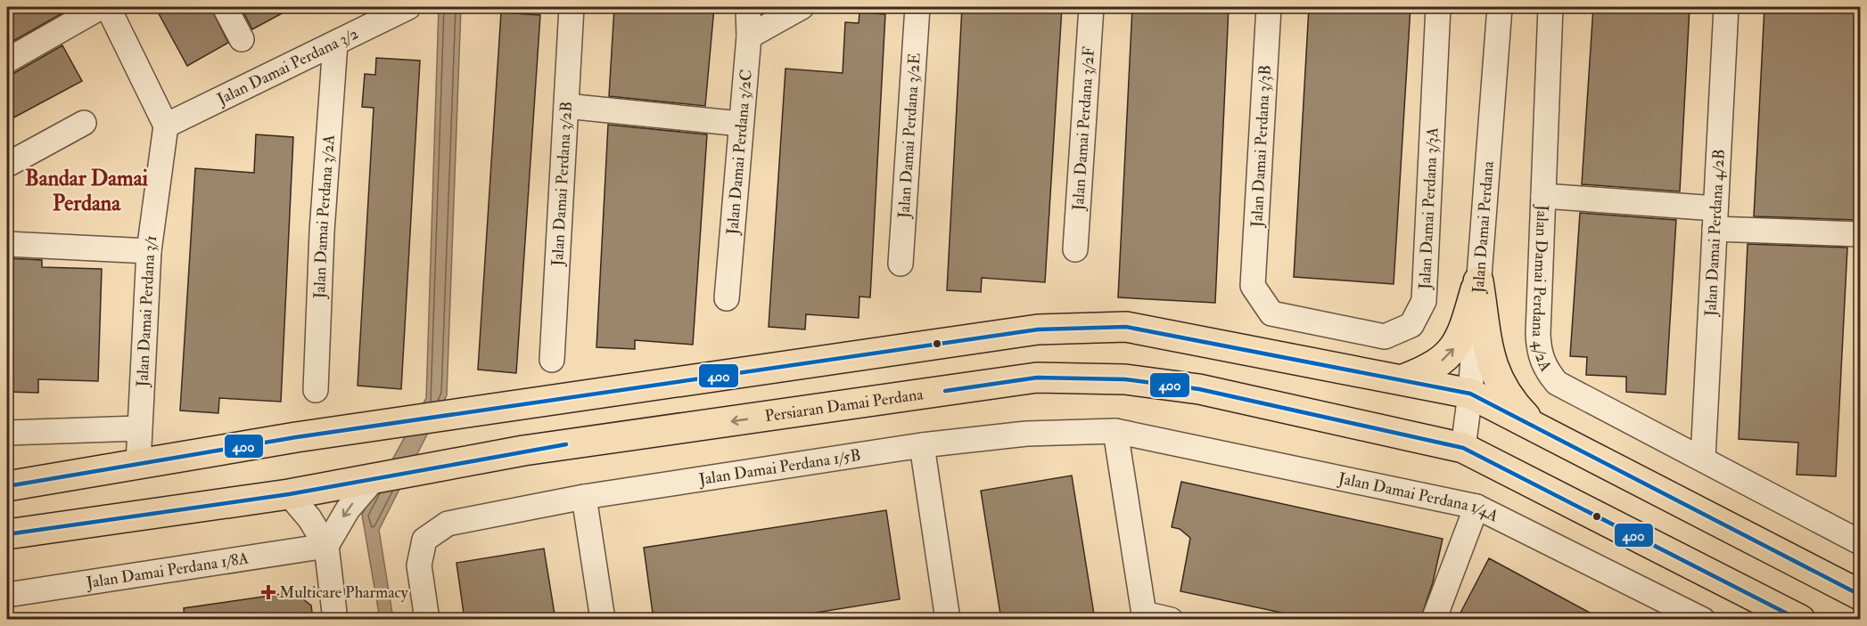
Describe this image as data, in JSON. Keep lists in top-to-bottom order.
{
  "streets": {
    "main road": ["Persiaran Damai Perdana"],
    "street": [
      "Jalan Damai Perdana 3/2",
      "Jalan Damai Perdana 3/2F",
      "Jalan Damai Perdana 3/2E",
      "Jalan Damai Perdana 3/3B",
      "Jalan Damai Perdana 3/2C",
      "Jalan Damai Perdana 3/2B",
      "Jalan Damai Perdana 3/3A",
      "Jalan Damai Perdana 3/2A",
      "Jalan Damai Perdana",
      "Jalan Damai Perdana 4/2B",
      "Jalan Damai Perdana 4/2A",
      "Jalan Damai Perdana 3/1",
      "Jalan Damai Perdana 1/5B",
      "Jalan Damai Perdana 1/4A",
      "Jalan Damai Perdana 1/8A"
    ]
  },
  "crossings": [
    ["Jalan Damai Perdana 3/2", "Jalan Damai Perdana 3/2A"],
    ["Jalan Damai Perdana 3/2", "Jalan Damai Perdana 3/1"],
    ["Jalan Damai Perdana 3/3B", "Jalan Damai Perdana 3/3A"],
    ["Jalan Damai Perdana", "Persiaran Damai Perdana"],
    ["Jalan Damai Perdana 4/2B", "Jalan Damai Perdana 4/2A"],
    ["Jalan Damai Perdana 1/5B", "Jalan Damai Perdana 1/4A"]
  ],
  "districts": ["Bandar Damai Perdana"],
  "places": {
    "health": ["Multicare Pharmacy"]
  },
  "lines": ["transit line 400"]
}
